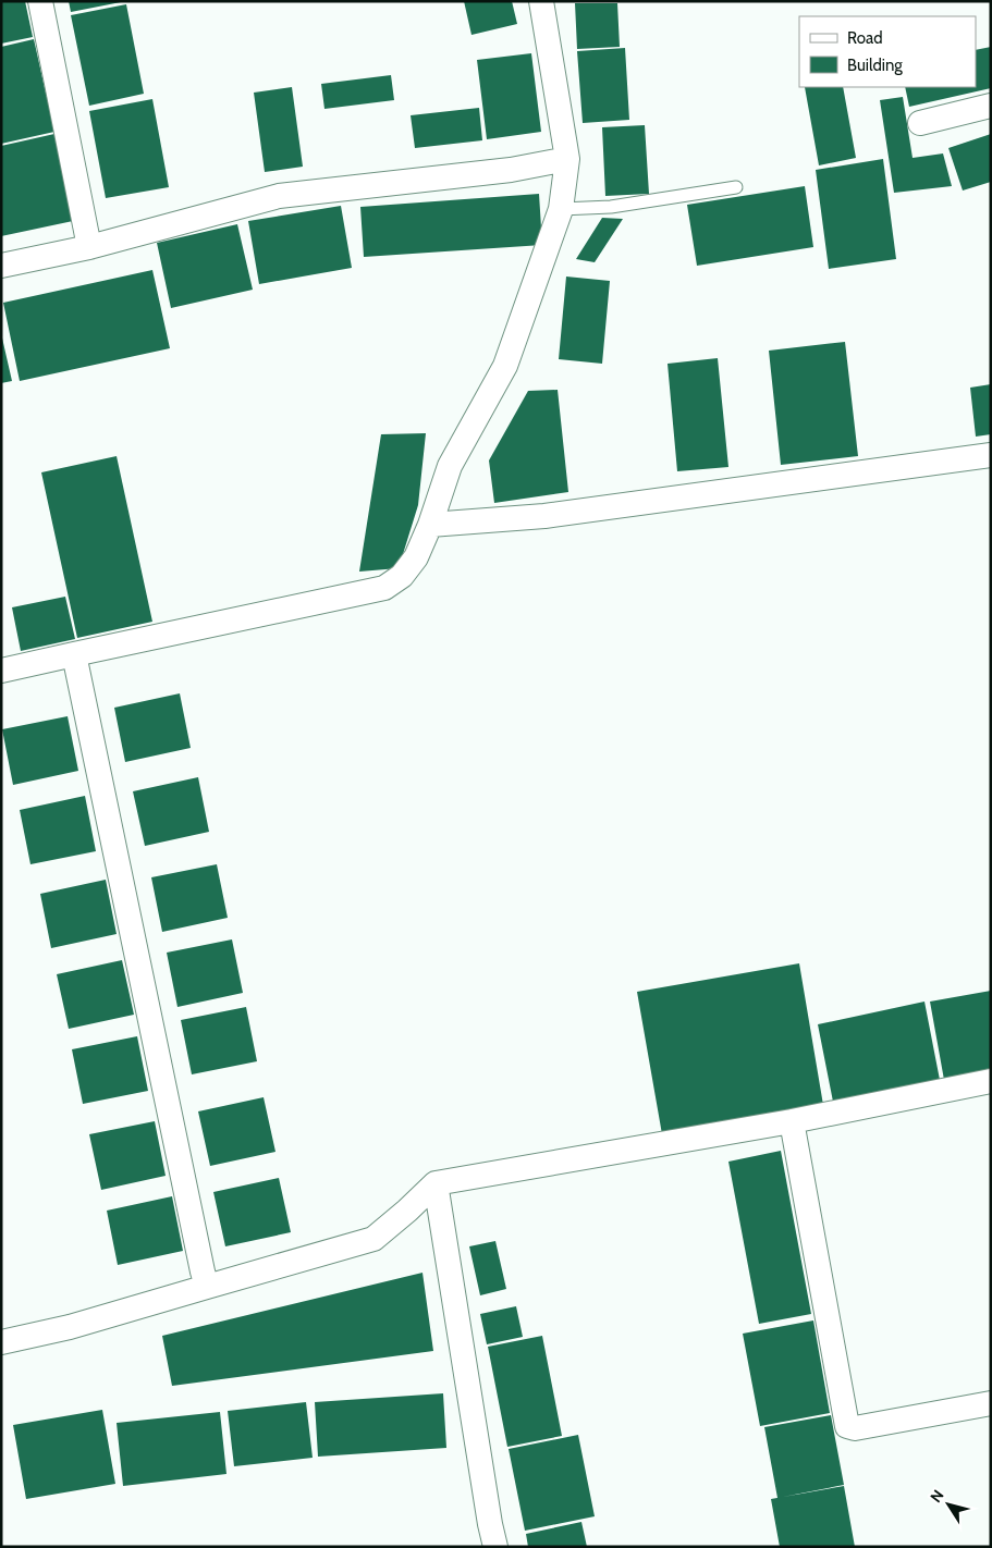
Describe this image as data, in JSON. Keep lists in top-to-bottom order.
{
  "legend": ["Road", "Building"],
  "north": "top left"
}
